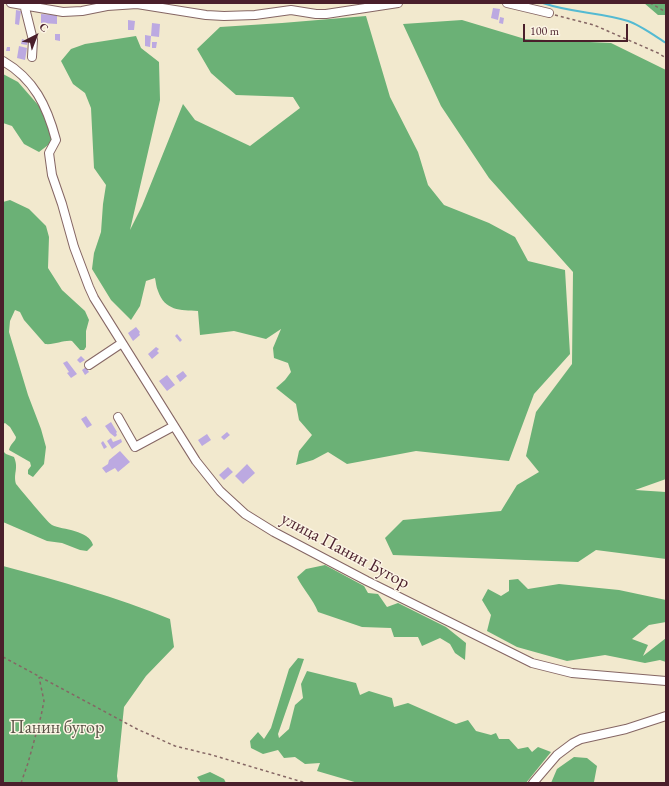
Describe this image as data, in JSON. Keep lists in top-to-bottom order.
{
  "streets": {
    "street": ["улица Панин Бугор"]
  },
  "parks": ["Панин бугор"],
  "scale_bar": "100 m",
  "north": "top right"
}
